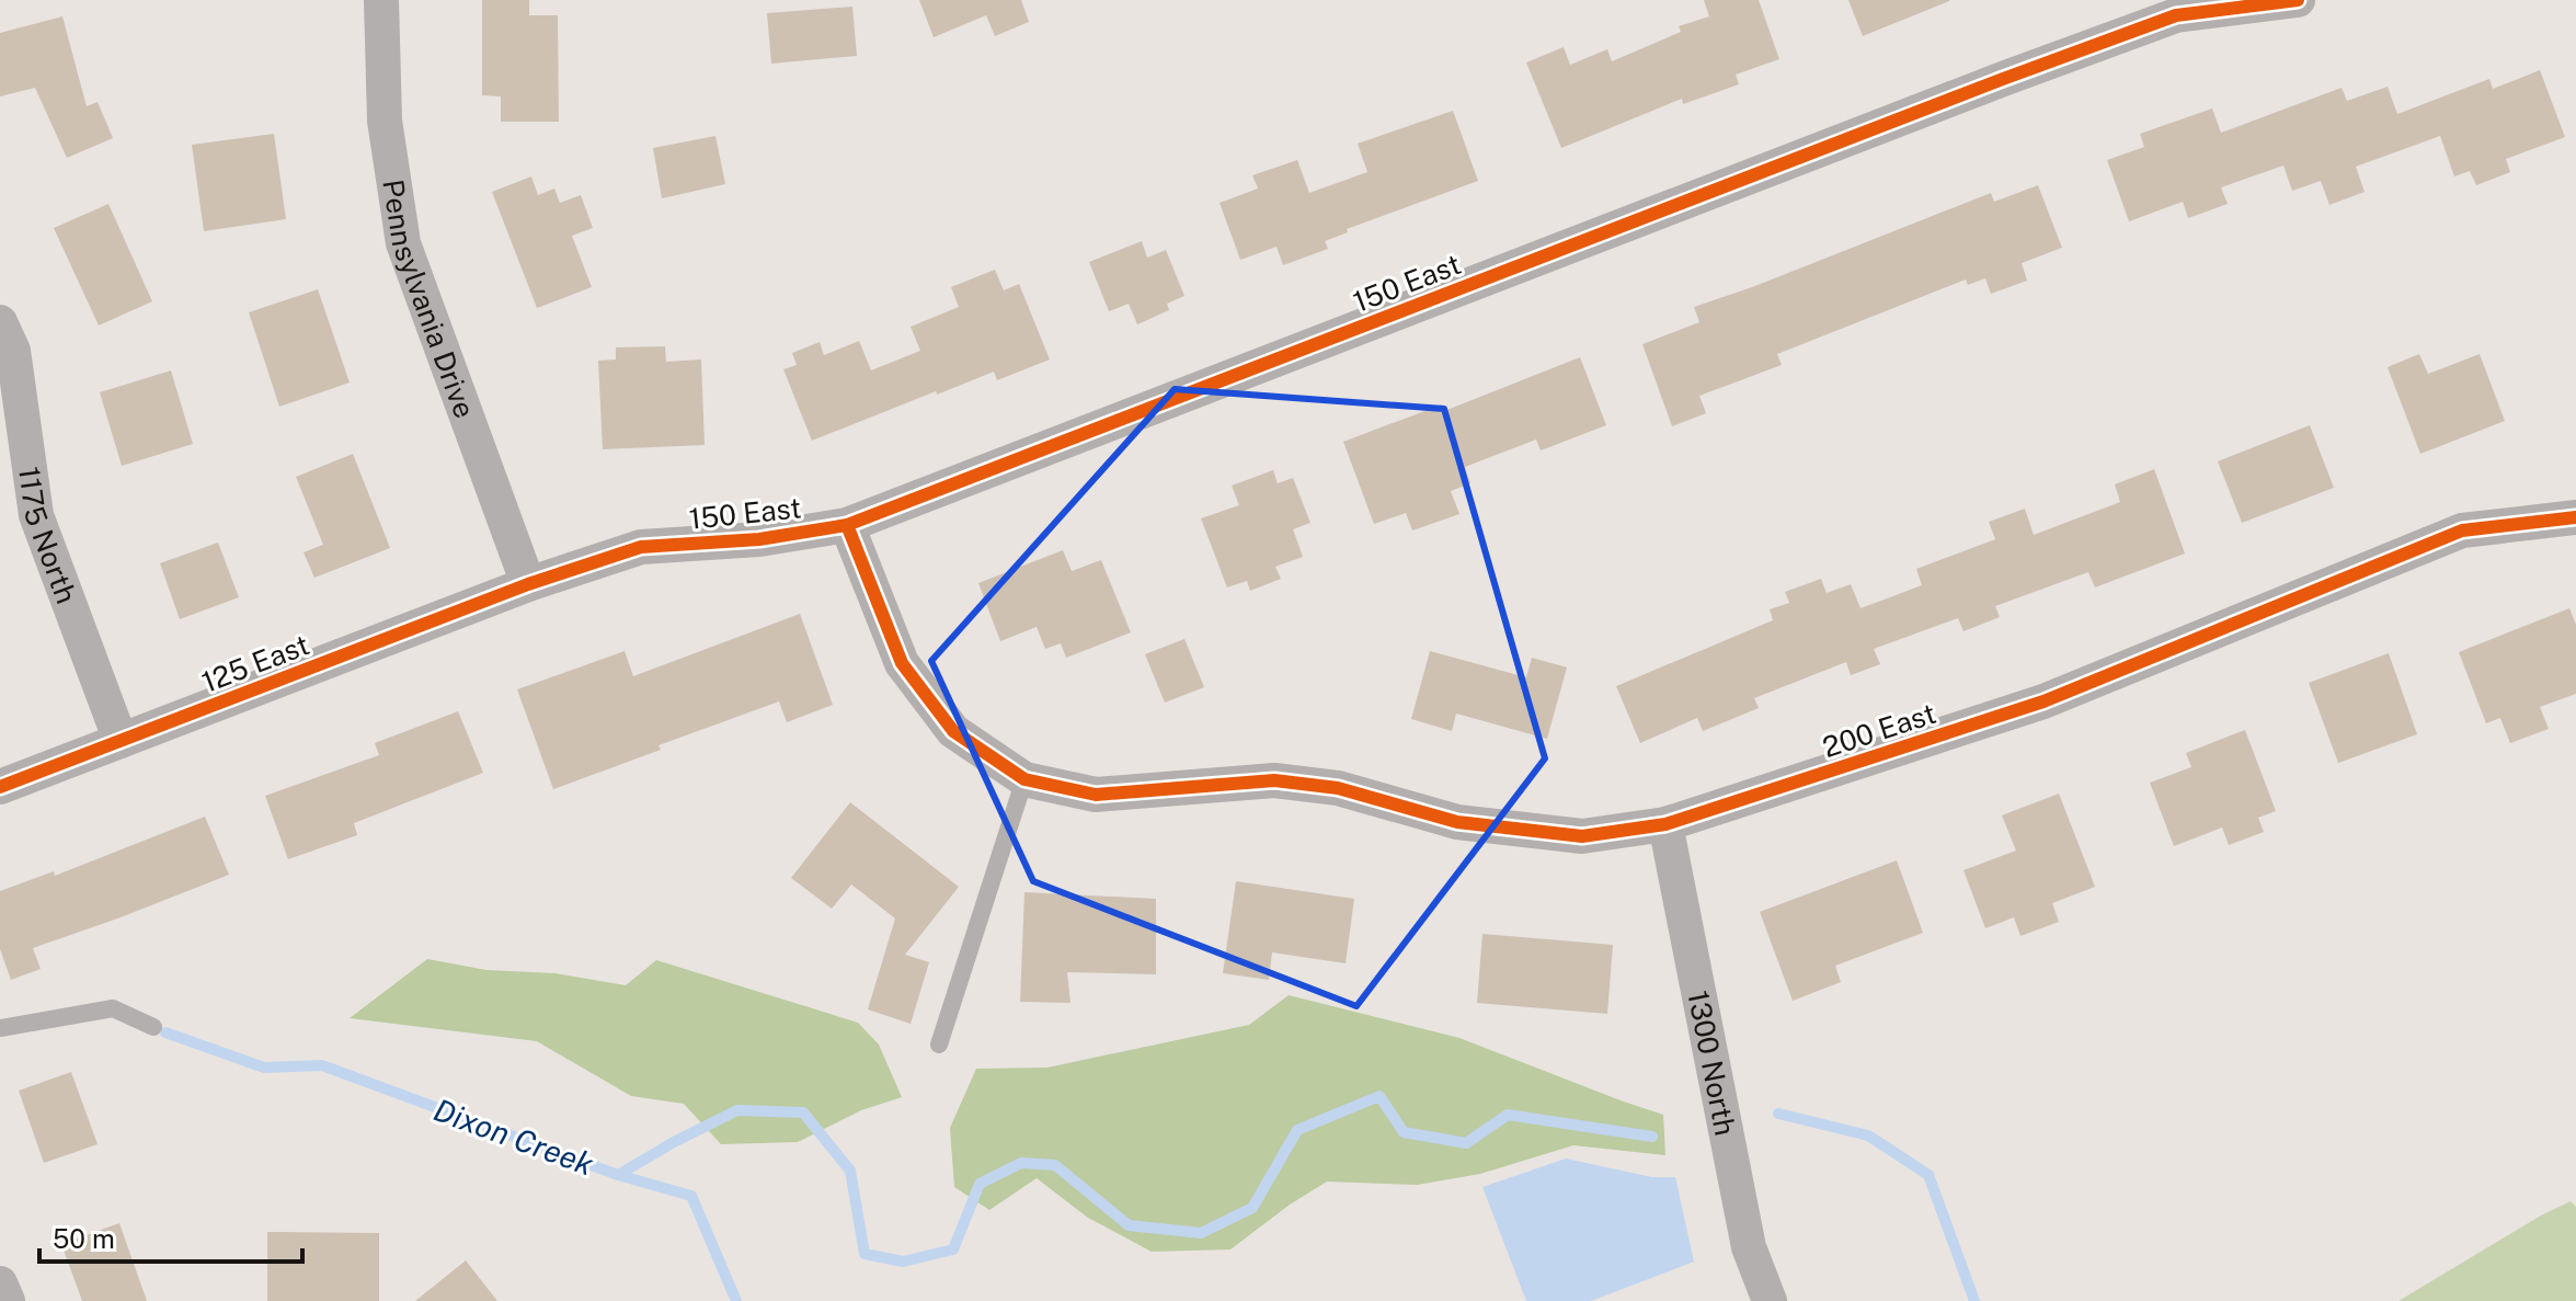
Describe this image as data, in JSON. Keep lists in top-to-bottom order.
{
  "streets": {
    "street": [
      "150 East",
      "Pennsylvania Drive",
      "1175 North",
      "125 East",
      "200 East",
      "1300 North"
    ]
  },
  "crossings": [
    ["150 East", "Pennsylvania Drive"],
    ["150 East", "125 East"],
    ["Pennsylvania Drive", "125 East"],
    ["1175 North", "125 East"],
    ["200 East", "1300 North"]
  ],
  "water": ["Dixon Creek"],
  "scale_bar": "50 m"
}
